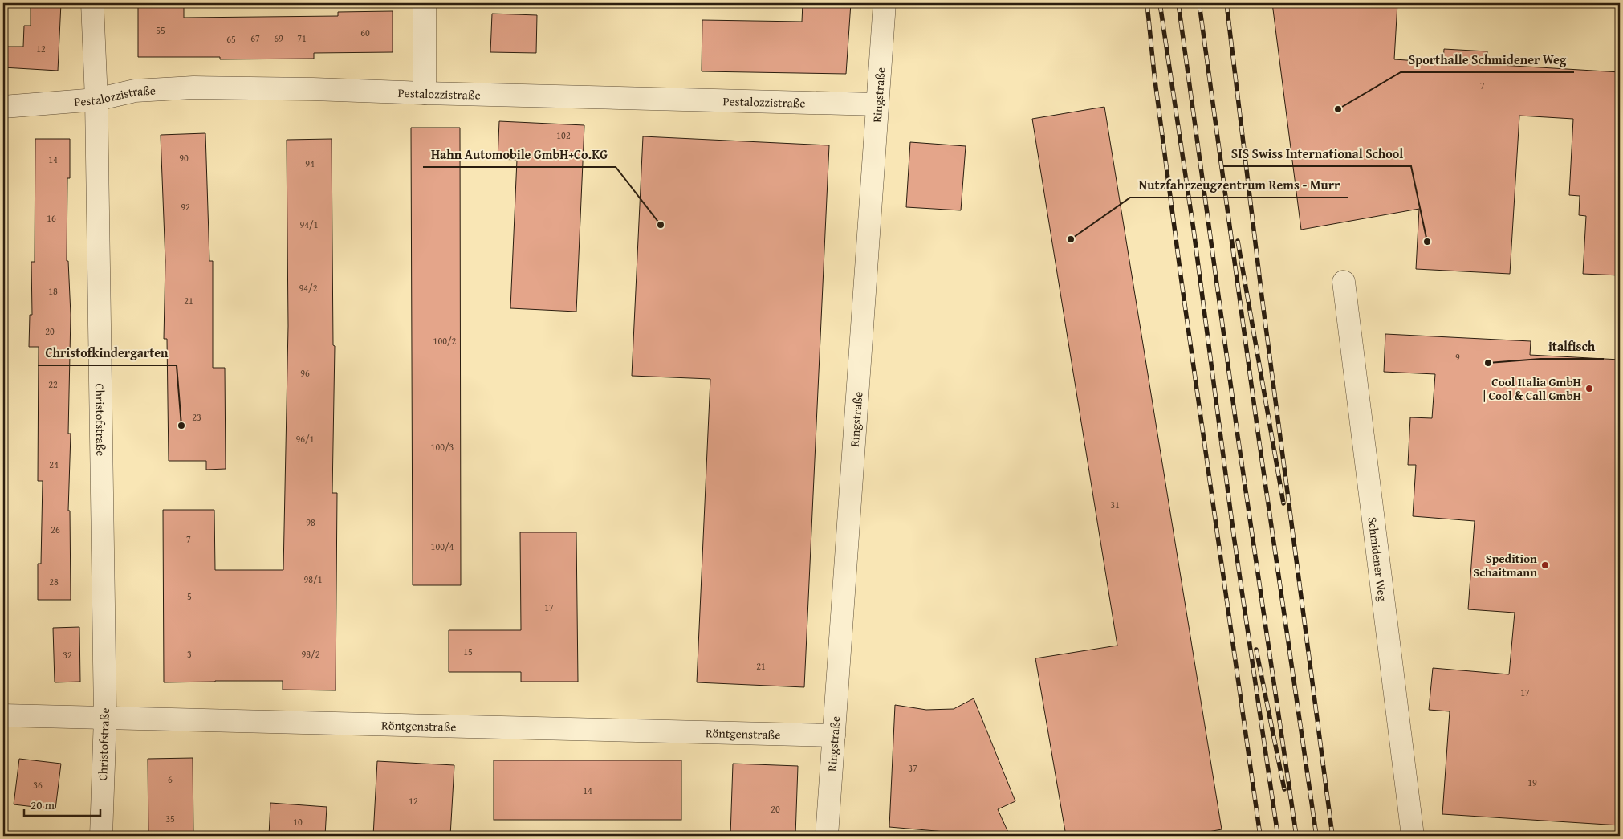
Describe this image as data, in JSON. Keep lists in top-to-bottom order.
{
  "streets": {
    "street": [
      "Pestalozzistraße",
      "Ringstraße",
      "Christofstraße",
      "Schmidener Weg",
      "Röntgenstraße"
    ]
  },
  "crossings": [
    ["Pestalozzistraße", "Ringstraße"],
    ["Pestalozzistraße", "Christofstraße"],
    ["Ringstraße", "Röntgenstraße"],
    ["Christofstraße", "Röntgenstraße"]
  ],
  "places": [
    "Sporthalle Schmidener Weg",
    "Hahn Automobile GmbH+Co.KG",
    "Nutzfahrzeugzentrum Rems - Murr",
    "SIS Swiss International School",
    "italfisch",
    "Cool Italia GmbH | Cool & Call GmbH",
    "Christofkindergarten",
    "Spedition Schaitmann"
  ],
  "house_numbers": [
    "55",
    "60",
    "67",
    "69",
    "71",
    "65",
    "12",
    "7",
    "102",
    "90",
    "14",
    "94",
    "92",
    "16",
    "94/1",
    "94/2",
    "18",
    "21",
    "20",
    "100/2",
    "9",
    "96",
    "22",
    "23",
    "96/1",
    "100/3",
    "24",
    "31",
    "98",
    "26",
    "7",
    "100/4",
    "98/1",
    "28",
    "5",
    "17",
    "15",
    "3",
    "98/2",
    "32",
    "21",
    "17",
    "37",
    "6",
    "19",
    "36",
    "14",
    "12",
    "20",
    "35",
    "10"
  ],
  "scale_bar": "20 m"
}
